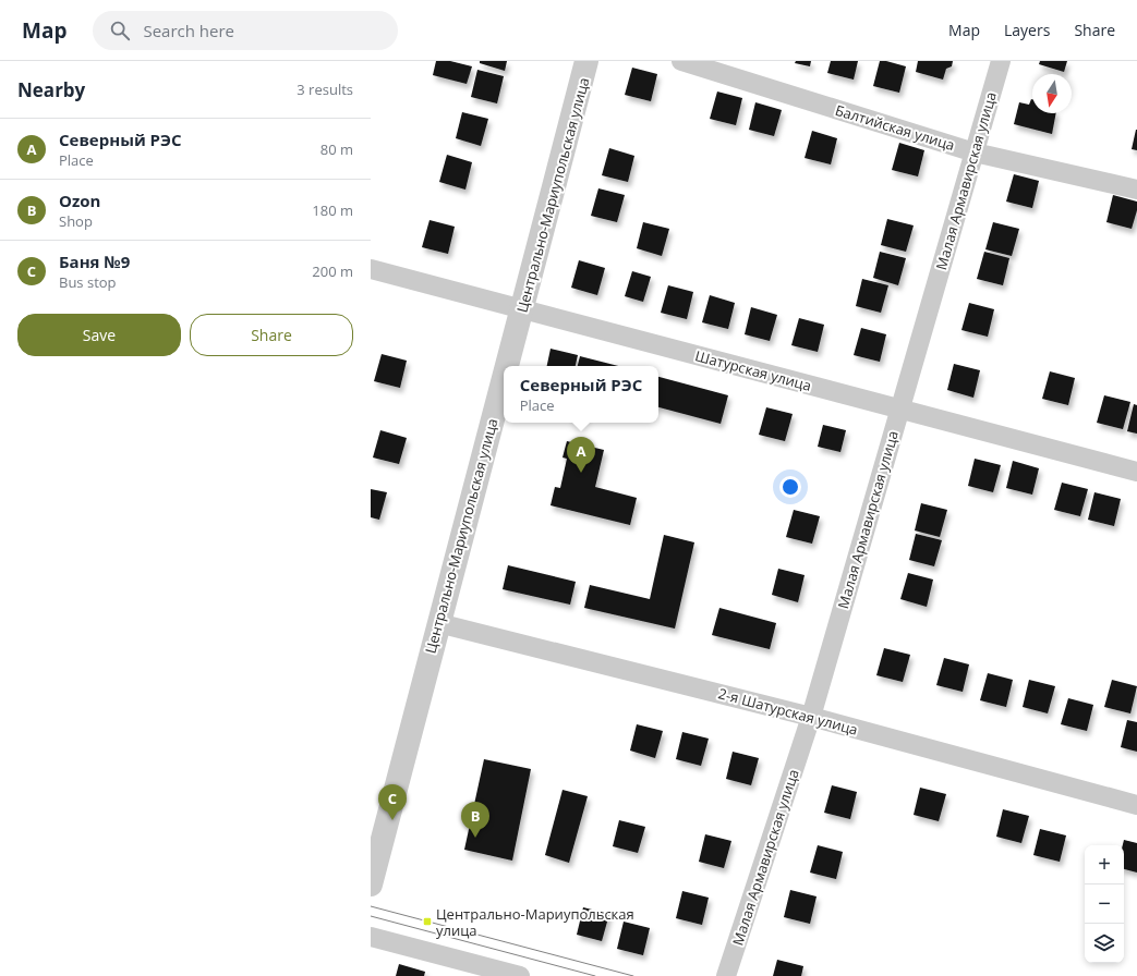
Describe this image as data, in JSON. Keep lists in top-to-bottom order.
{
  "streets": {
    "street": [
      "Балтийская улица",
      "Малая Армавирская улица",
      "Центрально-Мариупольская улица",
      "Шатурская улица",
      "2-я Шатурская улица"
    ]
  },
  "crossings": [
    ["Балтийская улица", "Малая Армавирская улица"],
    ["Малая Армавирская улица", "Шатурская улица"],
    ["Малая Армавирская улица", "2-я Шатурская улица"],
    ["Центрально-Мариупольская улица", "Шатурская улица"],
    ["Центрально-Мариупольская улица", "2-я Шатурская улица"]
  ],
  "places": {
    "transit": ["Центрально-Мариупольская улица"]
  },
  "north": "bottom",
  "page": {
    "header": "Map",
    "search": "Search here",
    "nav": ["Map", "Layers", "Share"],
    "heading": ["Nearby", "3 results"],
    "list": [
      {
        "mark": "A",
        "name": "Северный РЭС",
        "note": "Place",
        "value": "80 m"
      },
      {
        "mark": "B",
        "name": "Ozon",
        "note": "Shop",
        "value": "180 m"
      },
      {
        "mark": "C",
        "name": "Баня №9",
        "note": "Bus stop",
        "value": "200 m"
      }
    ],
    "buttons": ["Save", "Share"],
    "popup": ["Северный РЭС", "Place"],
    "pins": ["A", "C", "B"],
    "map_buttons": ["+", "−"]
  }
}
